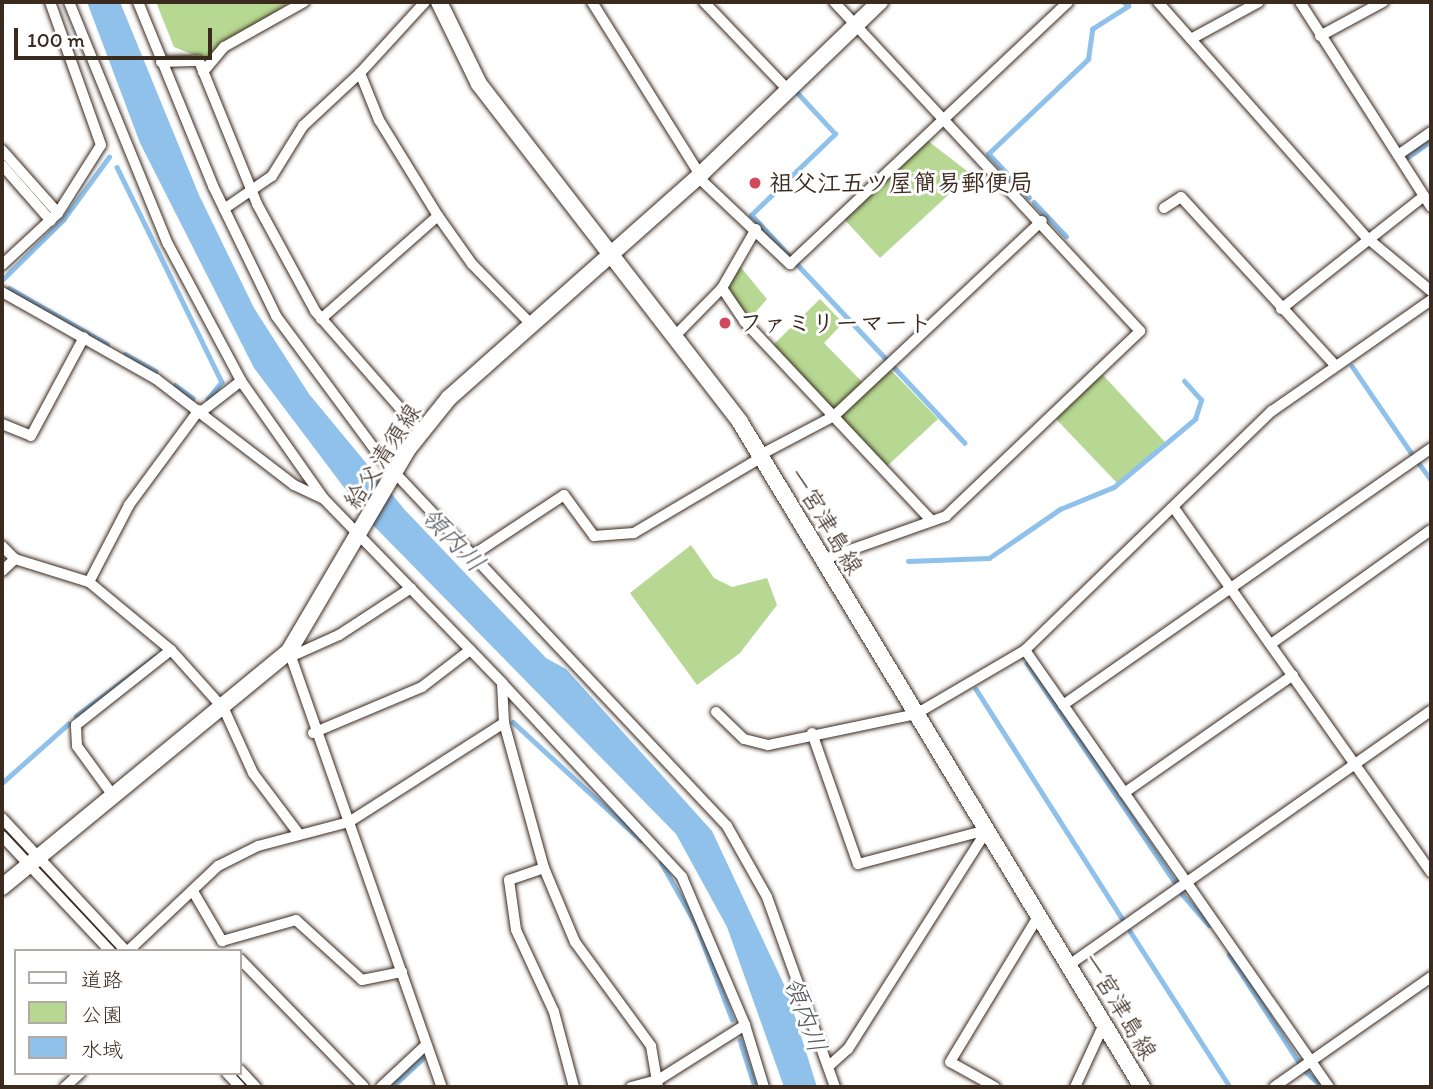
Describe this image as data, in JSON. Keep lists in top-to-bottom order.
{
  "streets": {
    "main road": ["給父清須線", "一宮津島線"]
  },
  "crossings": [
    ["給父清須線", "一宮津島線"]
  ],
  "water": ["領内川"],
  "places": ["祖父江五ツ屋簡易郵便局", "ファミリーマート"],
  "legend": ["道路", "公園", "水域"],
  "scale_bar": "100 m"
}
